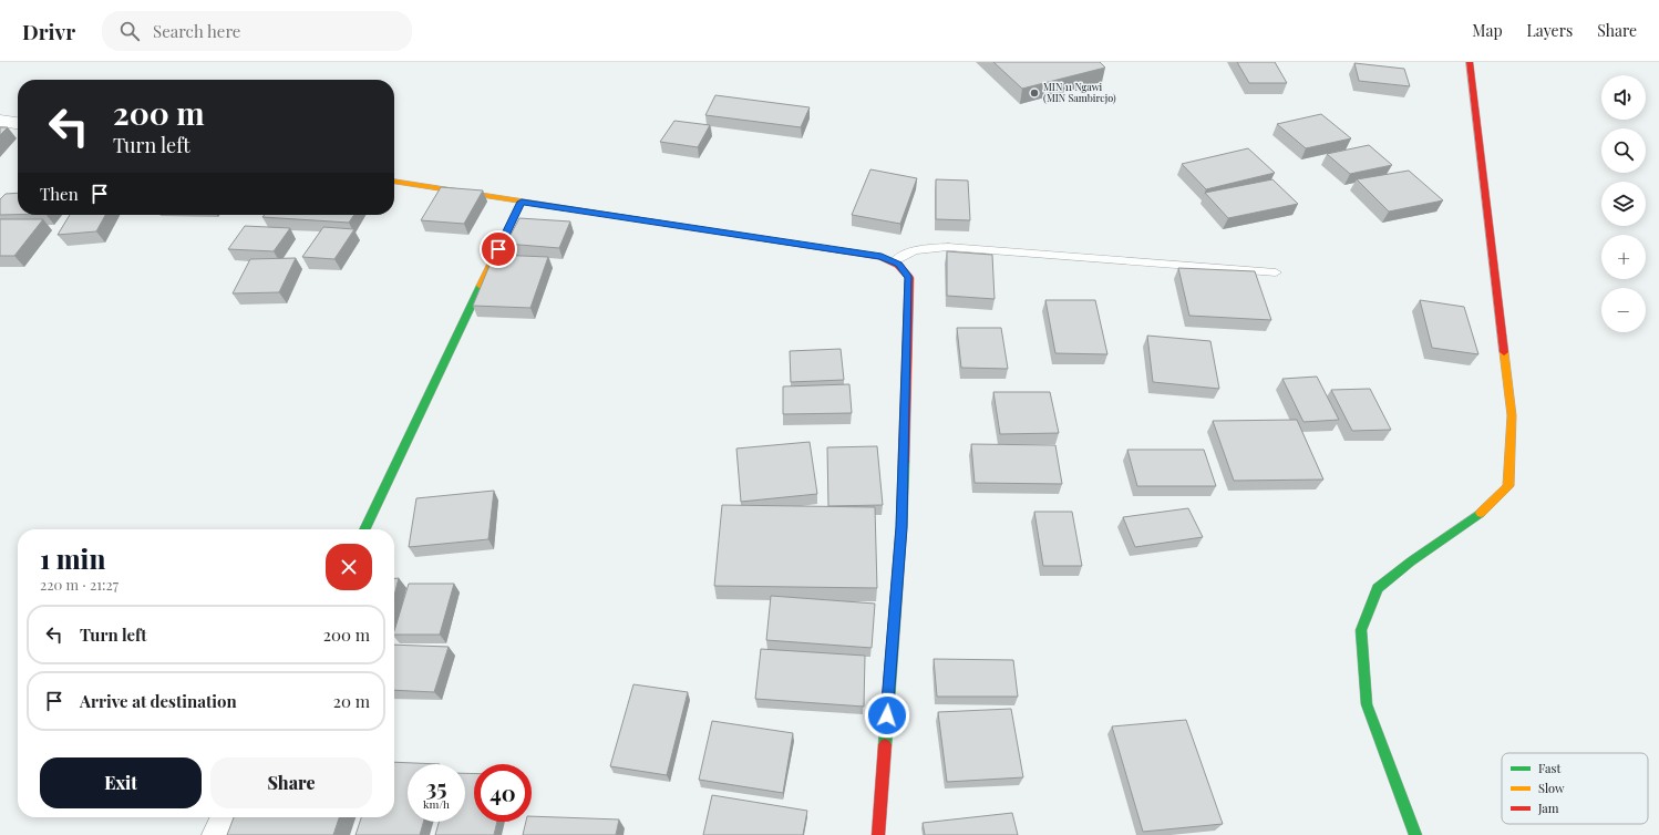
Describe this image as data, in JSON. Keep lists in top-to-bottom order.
{
  "places": ["MIN 11 Ngawi (MIN Sambirejo)"],
  "legend": ["Fast", "Slow", "Jam"],
  "page": {
    "header": "Drivr",
    "search": "Search here",
    "nav": ["Map", "Layers", "Share"],
    "map_buttons": ["+", "−"],
    "turn": ["200 m", "Turn left"],
    "then": "Then",
    "heading": ["1 min", "220 m · 21:27"],
    "list": [
      {
        "name": "Turn left",
        "value": "200 m"
      },
      {
        "name": "Arrive at destination",
        "value": "20 m"
      }
    ],
    "buttons": ["Exit", "Share"],
    "speed": "35 km/h",
    "limit": "40"
  }
}
